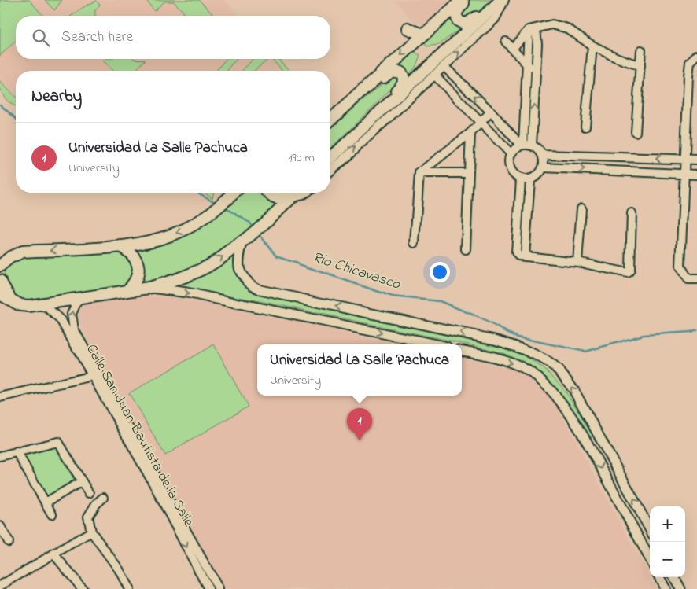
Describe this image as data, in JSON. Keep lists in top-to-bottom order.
{
  "streets": {
    "street": ["Calle San Juan Bautista de la Salle"]
  },
  "water": ["Río Chicavasco"],
  "page": {
    "search": "Search here",
    "heading": "Nearby",
    "list": [
      {
        "mark": "1",
        "name": "Universidad La Salle Pachuca",
        "note": "University",
        "value": "190 m"
      }
    ],
    "popup": ["Universidad La Salle Pachuca", "University"],
    "pins": "1",
    "map_buttons": ["+", "−"]
  }
}
